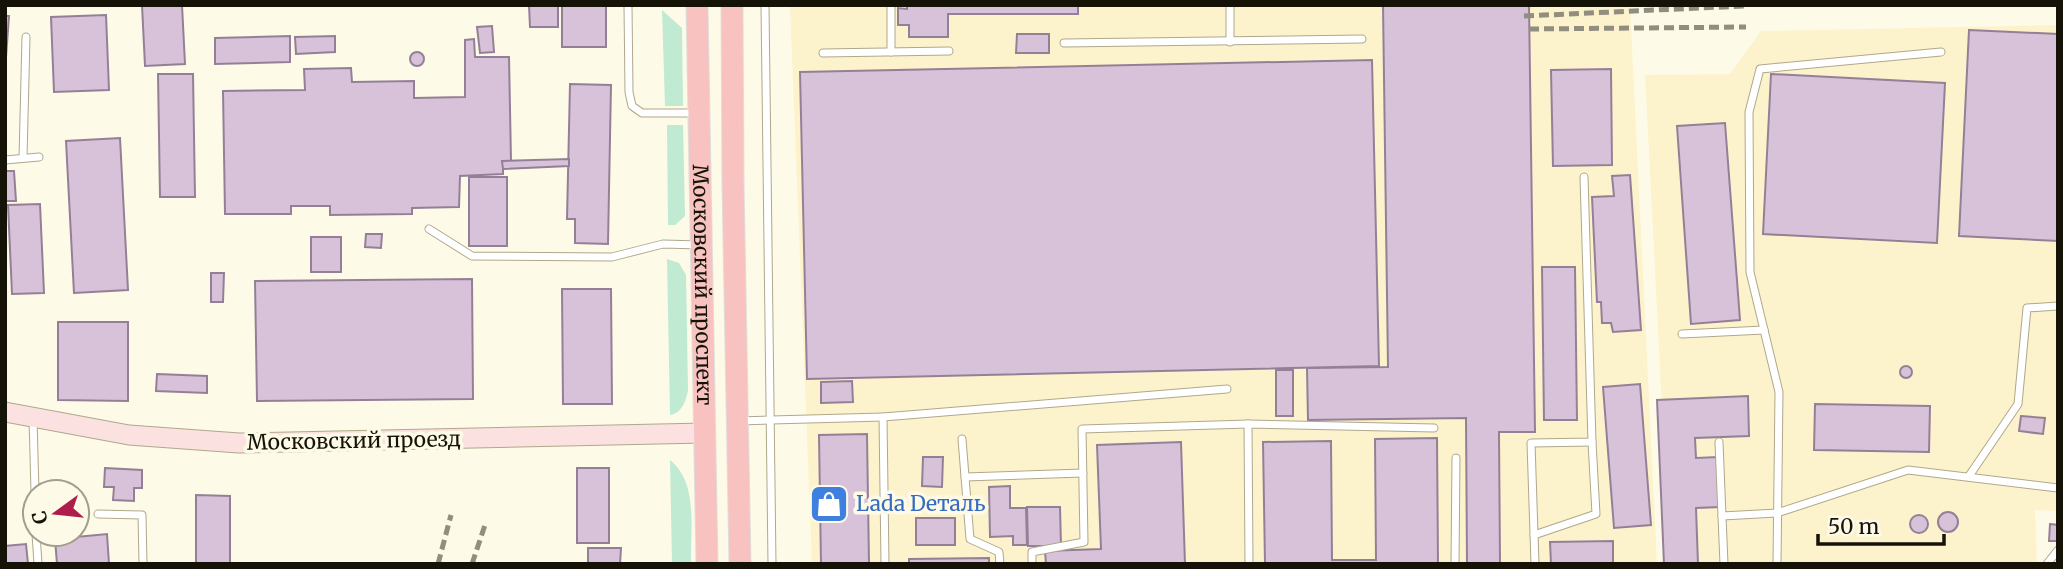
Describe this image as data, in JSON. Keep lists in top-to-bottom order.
{
  "streets": {
    "main road": ["Московский проспект"],
    "street": ["Московский проезд"]
  },
  "crossings": [
    ["Московский проспект", "Московский проезд"]
  ],
  "places": {
    "shop": ["Lada Dеталь"]
  },
  "scale_bar": "50 m",
  "north": "left"
}
